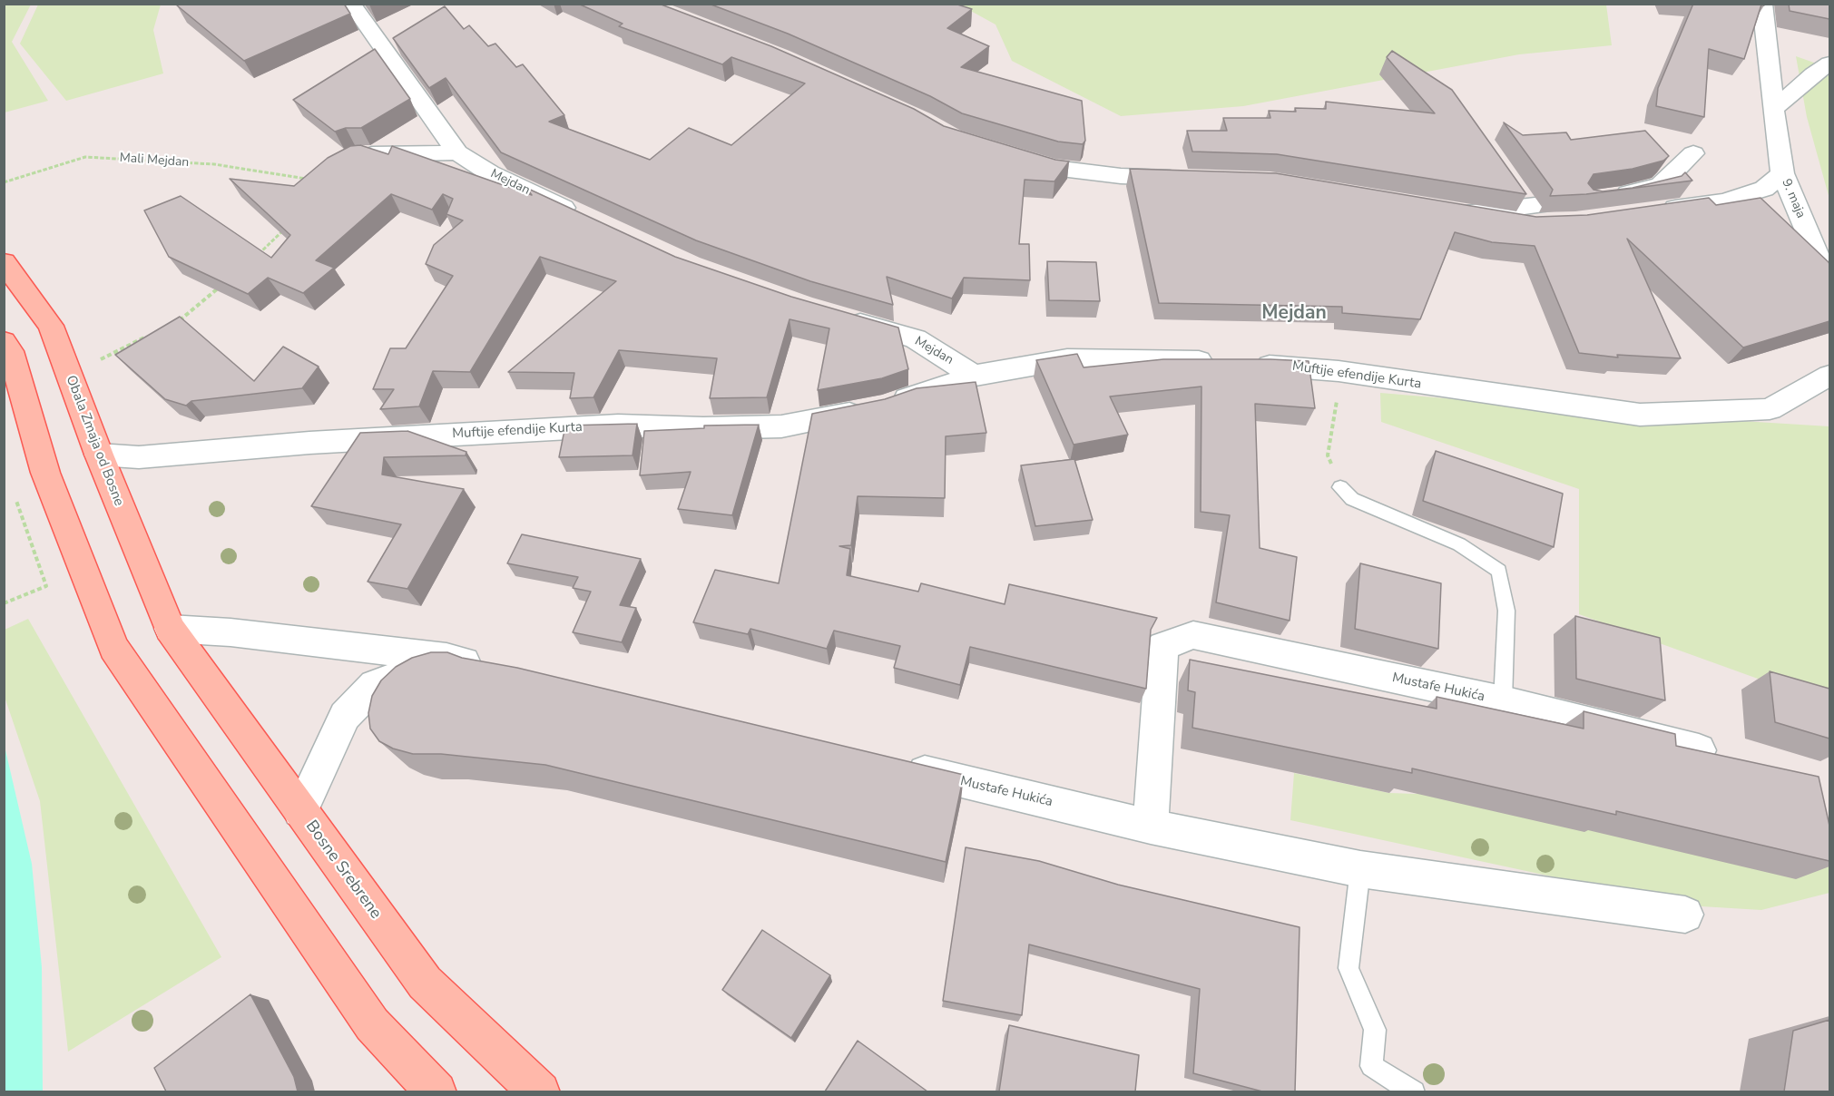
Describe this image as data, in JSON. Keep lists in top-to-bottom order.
{
  "streets": {
    "main road": ["Obala Zmaja od Bosne", "Bosne Srebrene"],
    "street": [
      "Mejdan",
      "9. maja",
      "Muftije efendije Kurta",
      "Mustafe Hukića"
    ],
    "path": ["Mali Mejdan"]
  },
  "crossings": [
    ["Mejdan", "Muftije efendije Kurta"],
    ["Muftije efendije Kurta", "Obala Zmaja od Bosne"],
    ["Obala Zmaja od Bosne", "Bosne Srebrene"]
  ],
  "districts": ["Mejdan"]
}
